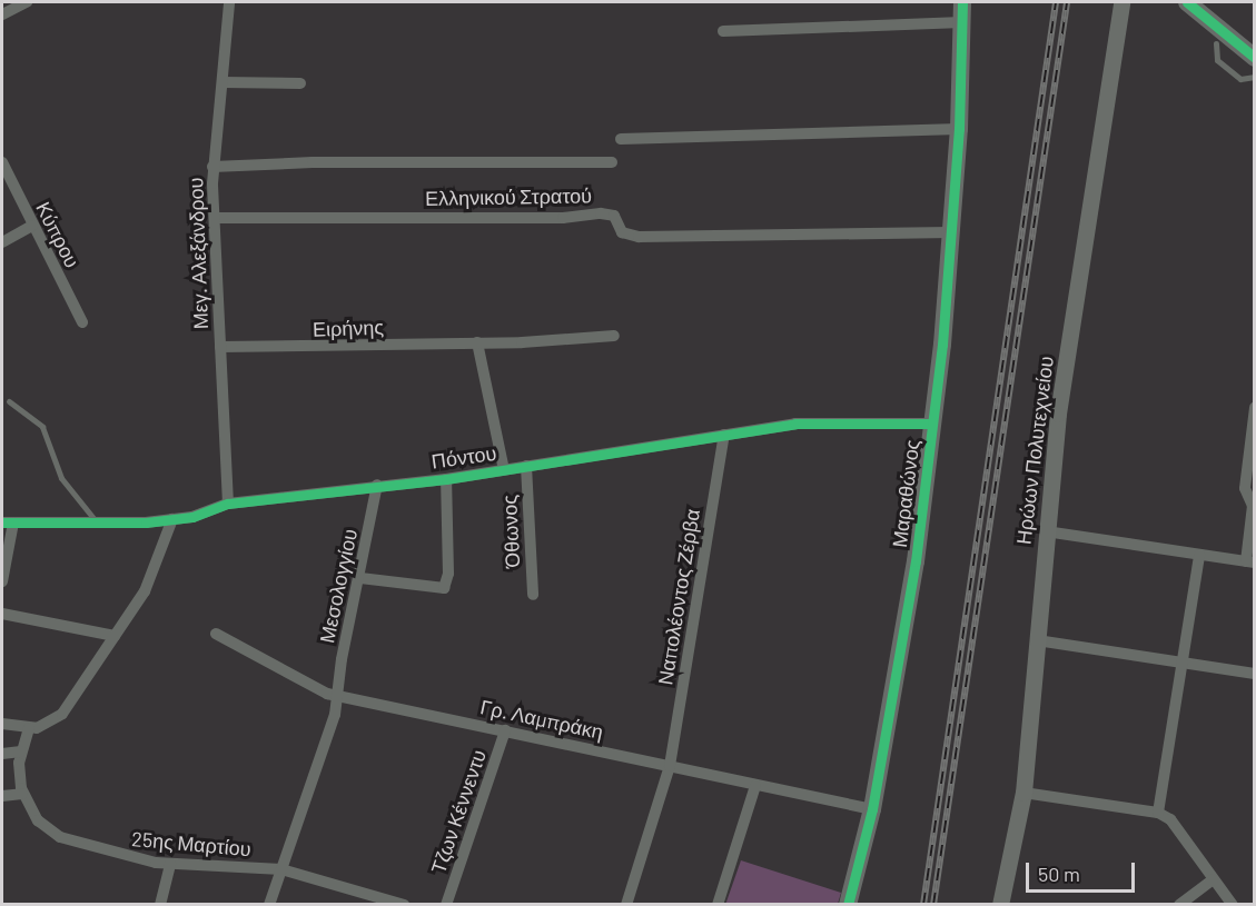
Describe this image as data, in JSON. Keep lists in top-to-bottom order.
{
  "streets": {
    "main road": ["Μαραθώνος"],
    "street": [
      "Ελληνικού Στρατού",
      "Κύπρου",
      "Μεγ. Αλεξάνδρου",
      "Ειρήνης",
      "Ηρώων Πολυτεχνείου",
      "Πόντου",
      "Όθωνος",
      "Μεσολογγίου",
      "Ναπολέοντος Ζέρβα",
      "Γρ. Λαμπράκη",
      "Τζων Κέννεντυ",
      "25ης Μαρτίου"
    ]
  },
  "crossings": [
    ["Ελληνικού Στρατού", "Μεγ. Αλεξάνδρου"],
    ["Ελληνικού Στρατού", "Μαραθώνος"],
    ["Μεγ. Αλεξάνδρου", "Ειρήνης"],
    ["Μεγ. Αλεξάνδρου", "Πόντου"],
    ["Πόντου", "Μαραθώνος"],
    ["Πόντου", "Όθωνος"],
    ["Πόντου", "Μεσολογγίου"],
    ["Πόντου", "Ναπολέοντος Ζέρβα"],
    ["Μαραθώνος", "Γρ. Λαμπράκη"],
    ["Μεσολογγίου", "Γρ. Λαμπράκη"],
    ["Μεσολογγίου", "25ης Μαρτίου"],
    ["Ναπολέοντος Ζέρβα", "Γρ. Λαμπράκη"],
    ["Γρ. Λαμπράκη", "Τζων Κέννεντυ"]
  ],
  "scale_bar": "50 m"
}
